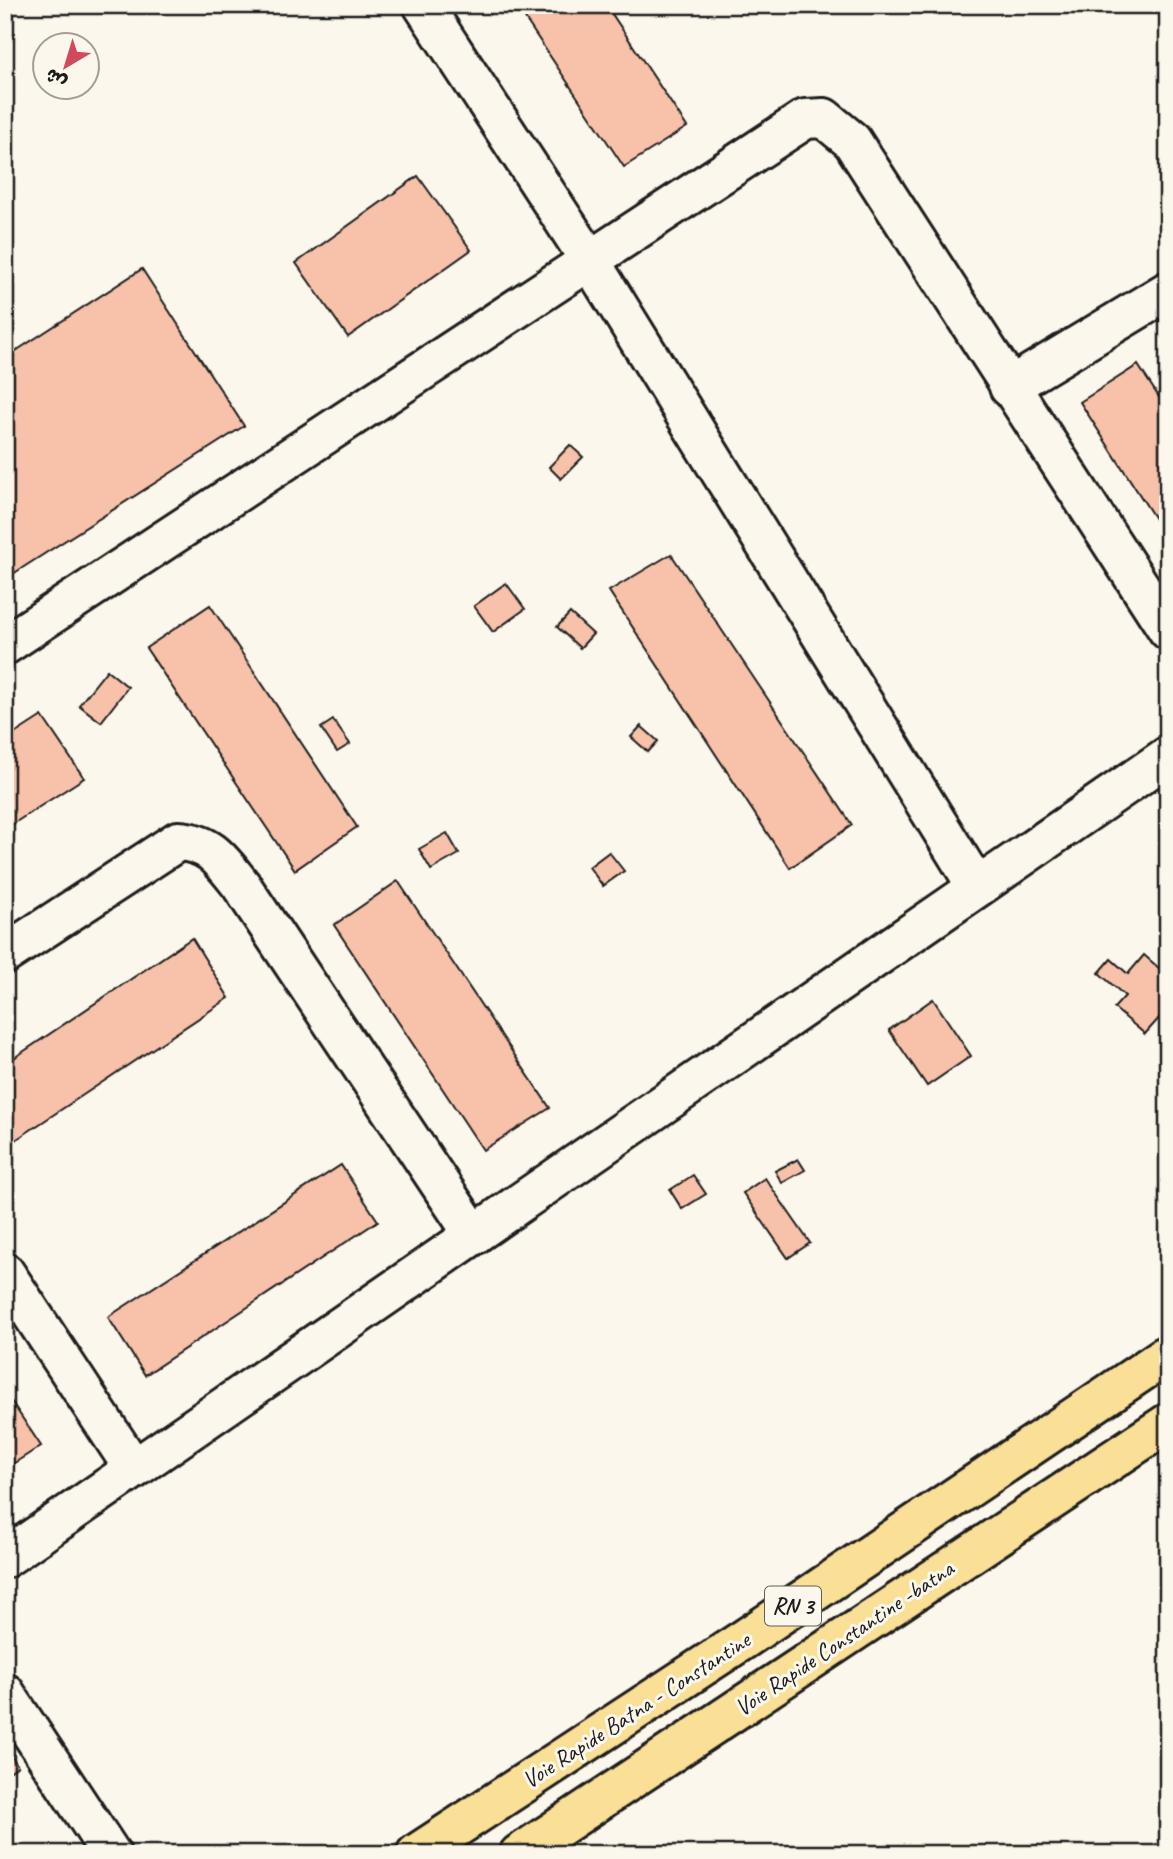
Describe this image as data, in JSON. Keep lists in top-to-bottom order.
{
  "streets": {
    "highway": ["RN 3", "Voie Rapide Constantine -batna", "Voie Rapide Batna - Constantine"]
  },
  "north": "bottom left"
}
